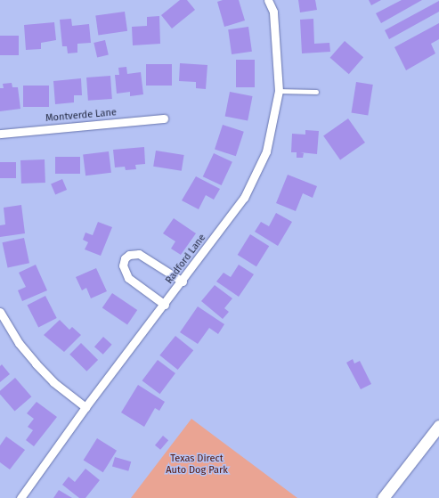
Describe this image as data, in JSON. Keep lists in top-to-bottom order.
{
  "streets": {
    "street": ["Montverde Lane", "Radford Lane"]
  },
  "parks": ["Texas Direct Auto Dog Park"]
}
